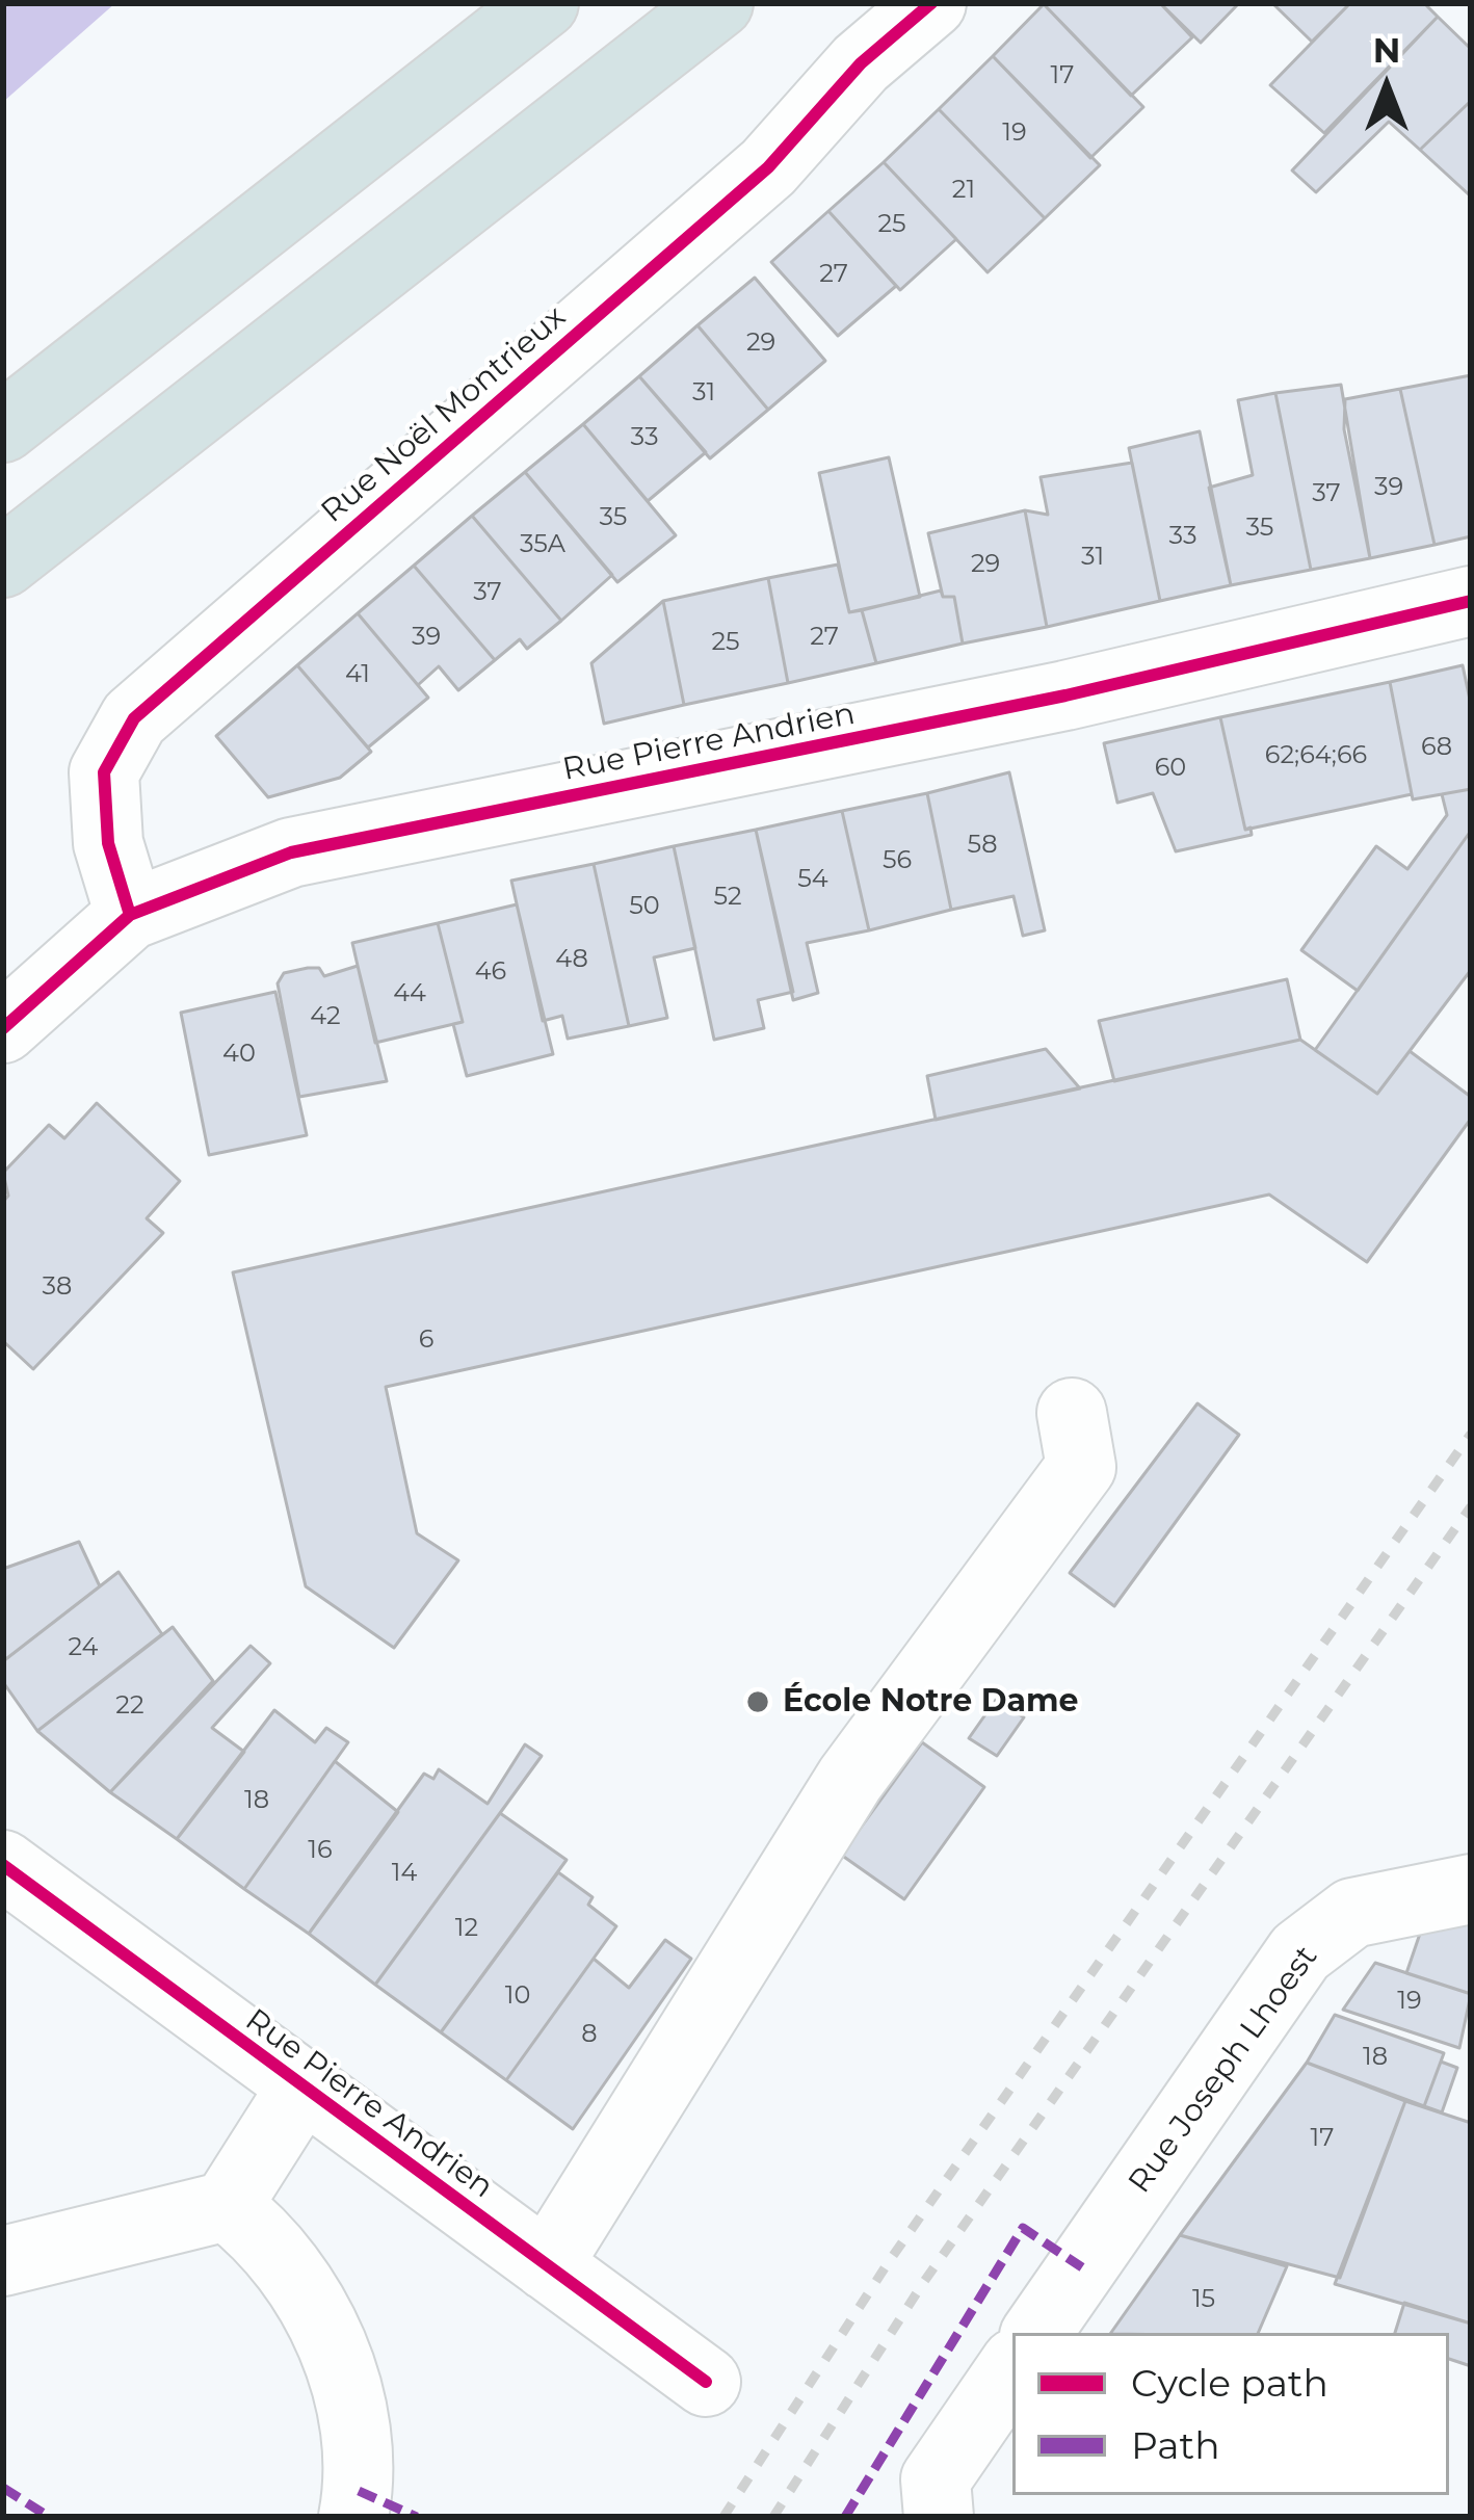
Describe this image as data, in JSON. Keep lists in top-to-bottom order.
{
  "streets": {
    "street": ["Rue Noël Montrieux", "Rue Pierre Andrien", "Rue Joseph Lhoest"]
  },
  "crossings": [
    ["Rue Noël Montrieux", "Rue Pierre Andrien"]
  ],
  "places": ["École Notre Dame"],
  "house_numbers": [
    "17",
    "19",
    "21",
    "25",
    "27",
    "29",
    "31",
    "33",
    "39",
    "37",
    "35",
    "35",
    "33",
    "35A",
    "31",
    "29",
    "37",
    "39",
    "27",
    "25",
    "41",
    "68",
    "62;64;66",
    "60",
    "58",
    "56",
    "54",
    "52",
    "50",
    "48",
    "46",
    "44",
    "42",
    "40",
    "38",
    "6",
    "24",
    "22",
    "18",
    "16",
    "14",
    "12",
    "10",
    "19",
    "8",
    "18",
    "17",
    "15"
  ],
  "legend": ["Cycle path", "Path"],
  "north": "top"
}
